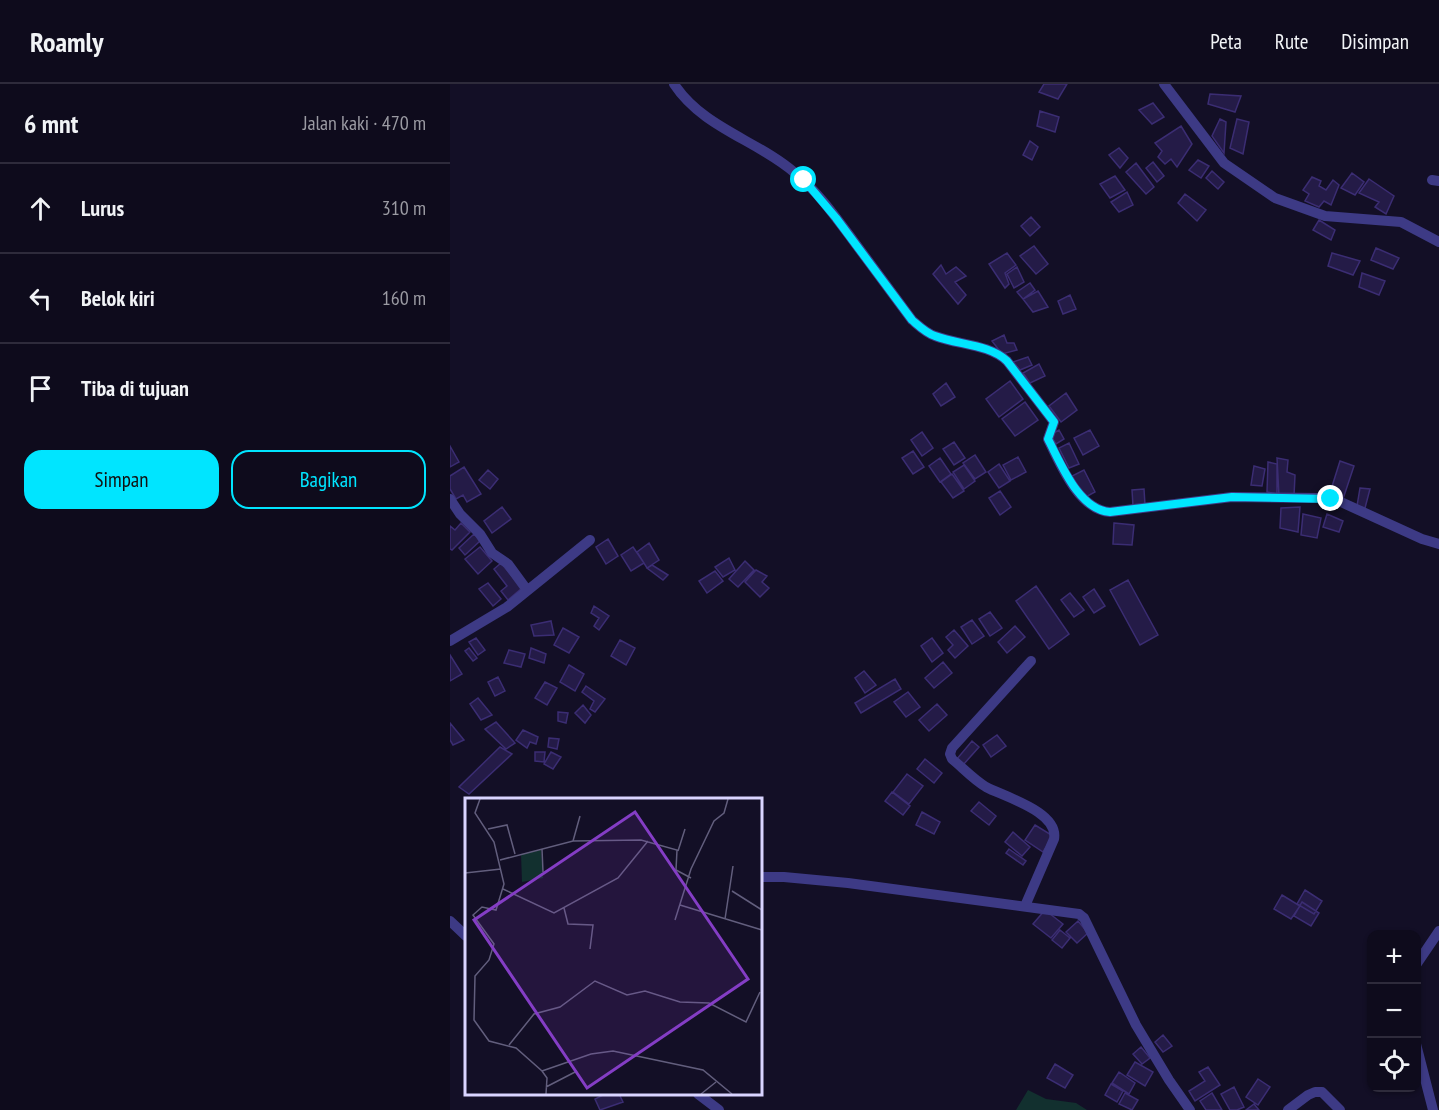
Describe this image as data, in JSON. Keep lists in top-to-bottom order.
{
  "page": {
    "header": "Roamly",
    "nav": ["Peta", "Rute", "Disimpan"],
    "heading": ["6 mnt", "Jalan kaki · 470 m"],
    "list": [
      ["Lurus", "310 m"],
      ["Belok kiri", "160 m"],
      "Tiba di tujuan"
    ],
    "buttons": ["Simpan", "Bagikan"],
    "map_buttons": ["+", "−"]
  }
}
